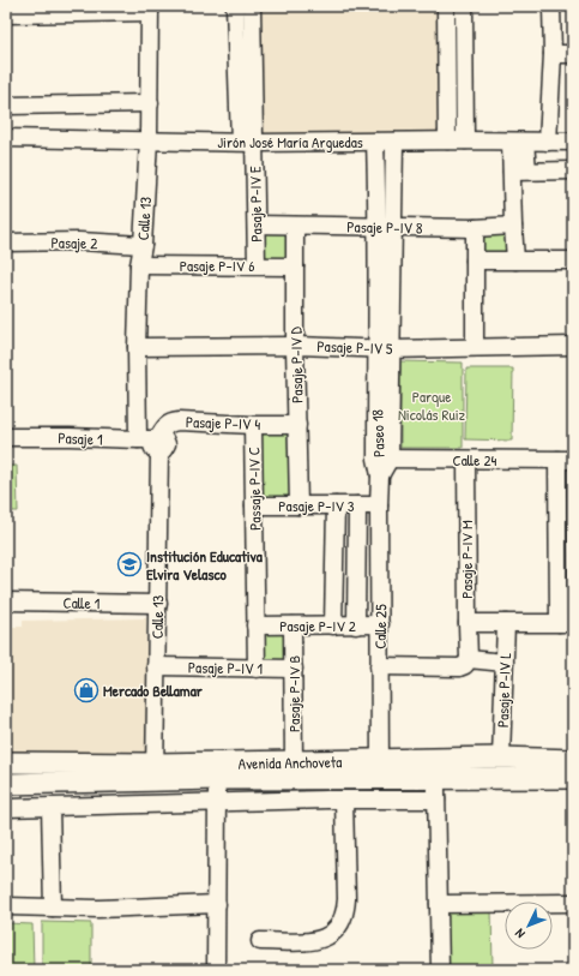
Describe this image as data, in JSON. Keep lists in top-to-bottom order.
{
  "streets": {
    "main road": ["Avenida Anchoveta"],
    "street": [
      "Jirón José María Arguedas",
      "Pasaje P-IV E",
      "Calle 13",
      "Pasaje P-IV 8",
      "Pasaje 2",
      "Pasaje P-IV 6",
      "Pasaje P-IV 5",
      "Pasaje P-IV D",
      "Pasaje P-IV 4",
      "Paseo 18",
      "Pasaje 1",
      "Calle 24",
      "Passaje P-IV C",
      "Pasaje P-IV 3",
      "Pasaje P-IV M",
      "Calle 1",
      "Pasaje P-IV 2",
      "Calle 25",
      "Pasaje P-IV 1",
      "Pasaje P-IV L",
      "Pasaje P-IV B"
    ]
  },
  "crossings": [
    ["Jirón José María Arguedas", "Pasaje P-IV E"],
    ["Jirón José María Arguedas", "Calle 13"],
    ["Jirón José María Arguedas", "Paseo 18"],
    ["Pasaje P-IV E", "Pasaje P-IV 8"],
    ["Pasaje P-IV E", "Pasaje P-IV 6"],
    ["Calle 13", "Pasaje 2"],
    ["Calle 13", "Pasaje P-IV 6"],
    ["Calle 13", "Pasaje P-IV 5"],
    ["Calle 13", "Pasaje P-IV 4"],
    ["Calle 13", "Pasaje 1"],
    ["Calle 13", "Calle 1"],
    ["Calle 13", "Pasaje P-IV 1"],
    ["Calle 13", "Avenida Anchoveta"],
    ["Pasaje P-IV 8", "Pasaje P-IV D"],
    ["Pasaje P-IV 8", "Paseo 18"],
    ["Pasaje P-IV 6", "Pasaje P-IV D"],
    ["Pasaje P-IV 5", "Pasaje P-IV D"],
    ["Pasaje P-IV 5", "Paseo 18"],
    ["Pasaje P-IV D", "Pasaje P-IV 4"],
    ["Pasaje P-IV D", "Pasaje P-IV 3"],
    ["Pasaje P-IV 4", "Pasaje 1"],
    ["Pasaje P-IV 4", "Passaje P-IV C"],
    ["Paseo 18", "Calle 24"],
    ["Paseo 18", "Calle 25"],
    ["Calle 24", "Pasaje P-IV M"],
    ["Passaje P-IV C", "Pasaje P-IV 3"],
    ["Passaje P-IV C", "Pasaje P-IV 2"],
    ["Passaje P-IV C", "Pasaje P-IV 1"],
    ["Pasaje P-IV 3", "Calle 25"],
    ["Pasaje P-IV 2", "Calle 25"],
    ["Pasaje P-IV 2", "Pasaje P-IV B"],
    ["Calle 25", "Avenida Anchoveta"],
    ["Pasaje P-IV 1", "Pasaje P-IV B"],
    ["Pasaje P-IV L", "Avenida Anchoveta"],
    ["Pasaje P-IV B", "Avenida Anchoveta"]
  ],
  "parks": ["Parque Nicolás Ruiz"],
  "places": {
    "school or university": ["Institución Educativa Elvira Velasco"],
    "shop": ["Mercado Bellamar"]
  },
  "north": "bottom left"
}
